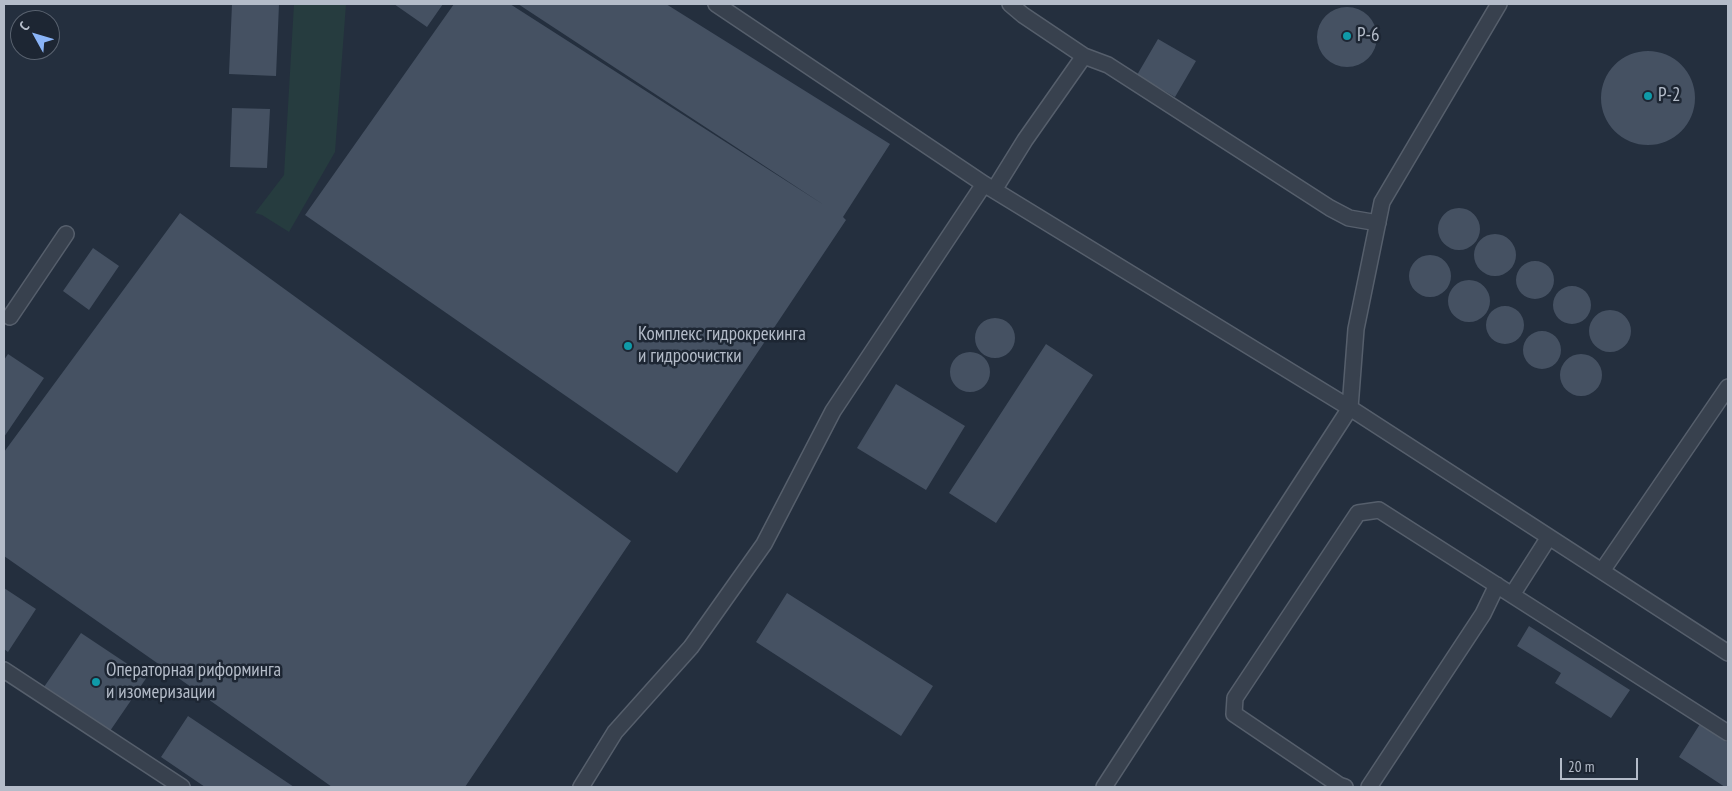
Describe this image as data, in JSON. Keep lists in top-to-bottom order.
{
  "places": [
    "Р-6",
    "Р-2",
    "Комплекс гидрокрекинга и гидроочистки",
    "Операторная риформинга и изомеризации"
  ],
  "scale_bar": "20 m",
  "north": "top left"
}
